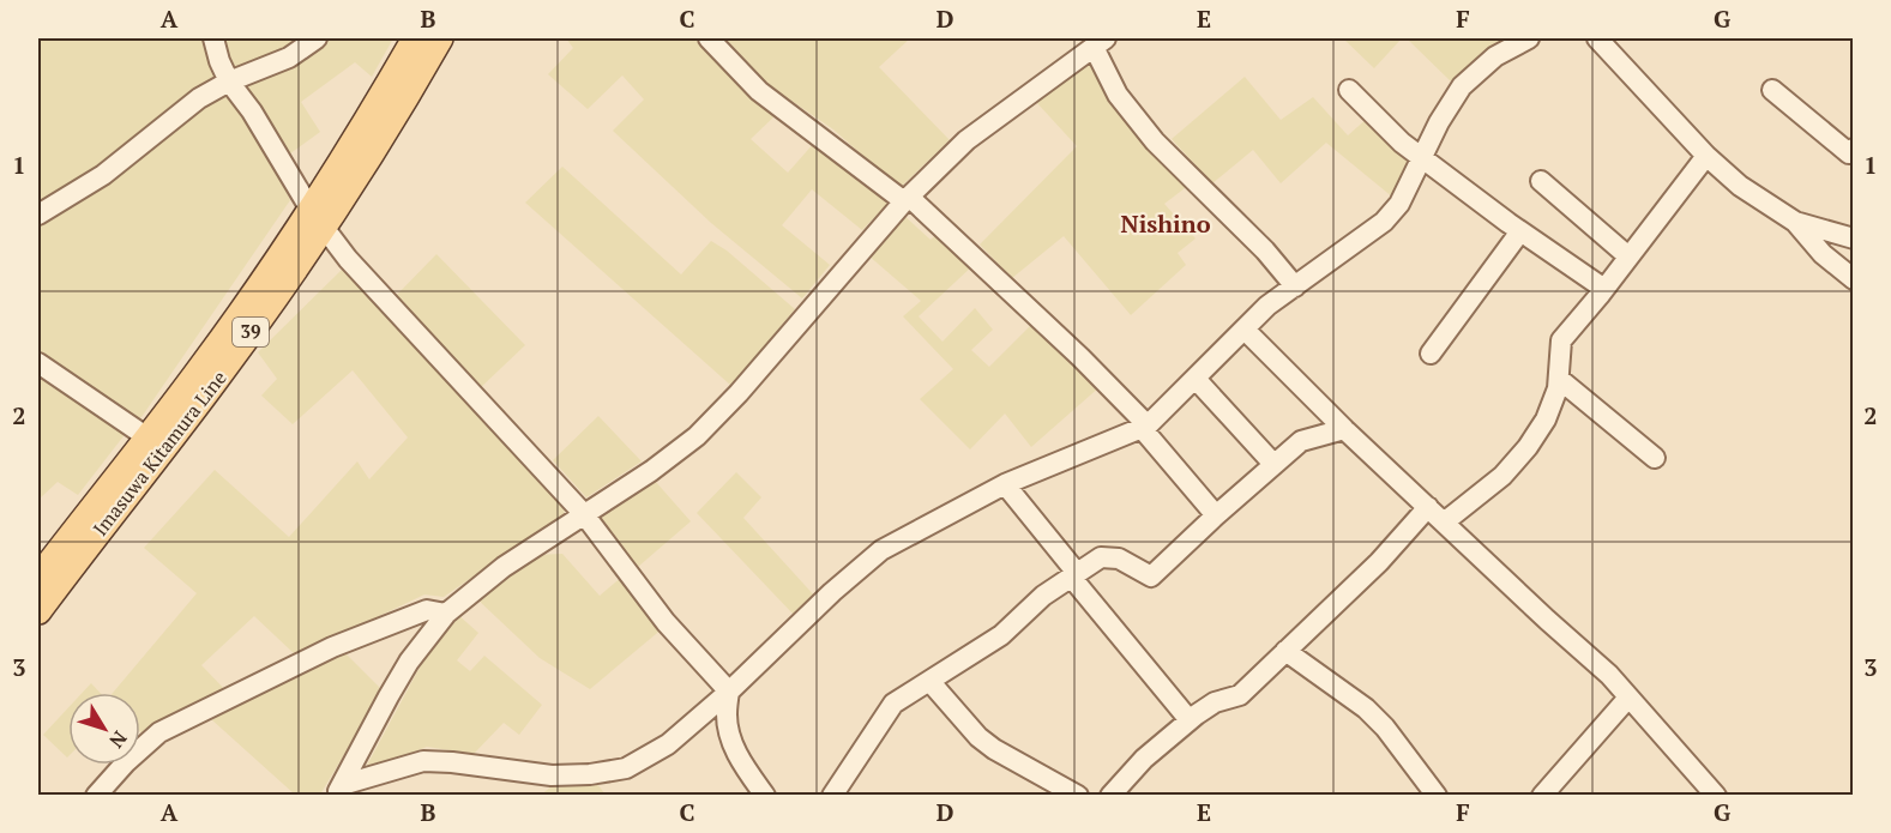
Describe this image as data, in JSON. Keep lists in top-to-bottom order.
{
  "streets": {
    "main road": ["39", "Imasuwa Kitamura Line"]
  },
  "districts": ["Nishino"],
  "north": "bottom right",
  "grid": {
    "columns": [
      "A",
      "B",
      "C",
      "D",
      "E",
      "F",
      "G"
    ],
    "rows": ["1", "2", "3"]
  }
}
